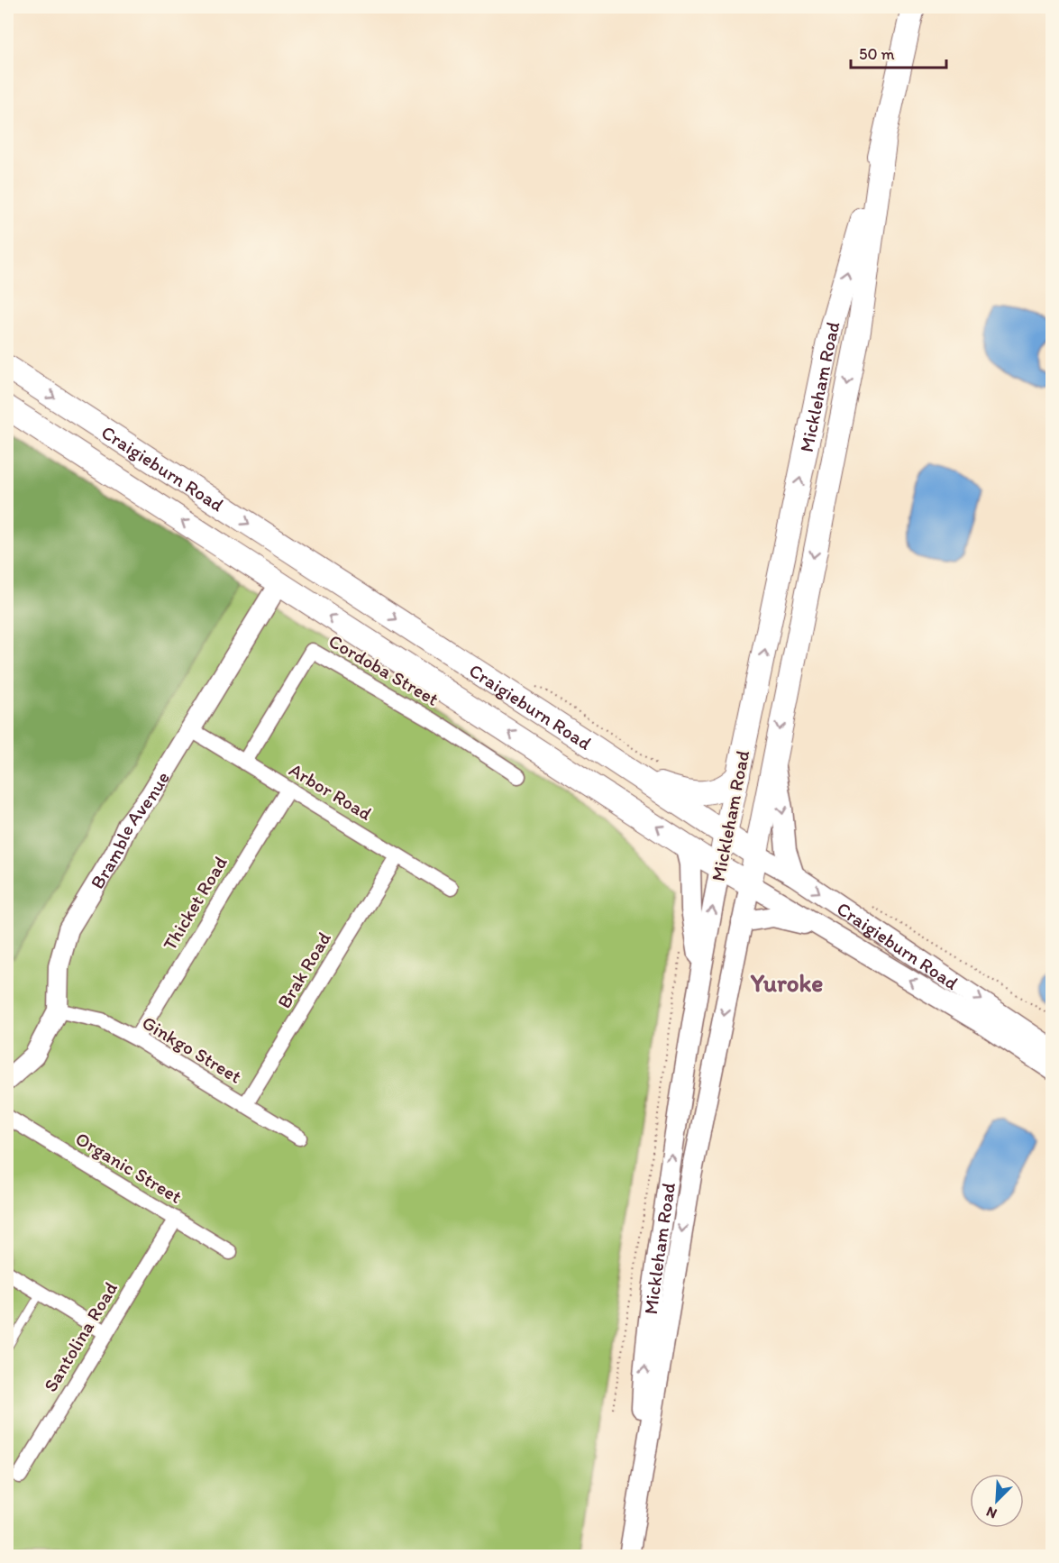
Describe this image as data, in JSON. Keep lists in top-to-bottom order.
{
  "streets": {
    "main road": ["Mickleham Road", "Craigieburn Road"],
    "street": [
      "Cordoba Street",
      "Arbor Road",
      "Bramble Avenue",
      "Thicket Road",
      "Brak Road",
      "Ginkgo Street",
      "Organic Street",
      "Santolina Road"
    ]
  },
  "crossings": [
    ["Mickleham Road", "Craigieburn Road"],
    ["Craigieburn Road", "Bramble Avenue"],
    ["Cordoba Street", "Arbor Road"],
    ["Arbor Road", "Bramble Avenue"],
    ["Arbor Road", "Thicket Road"],
    ["Arbor Road", "Brak Road"],
    ["Bramble Avenue", "Ginkgo Street"],
    ["Thicket Road", "Ginkgo Street"],
    ["Brak Road", "Ginkgo Street"],
    ["Organic Street", "Santolina Road"]
  ],
  "districts": ["Yuroke"],
  "scale_bar": "50 m",
  "north": "bottom left"
}
